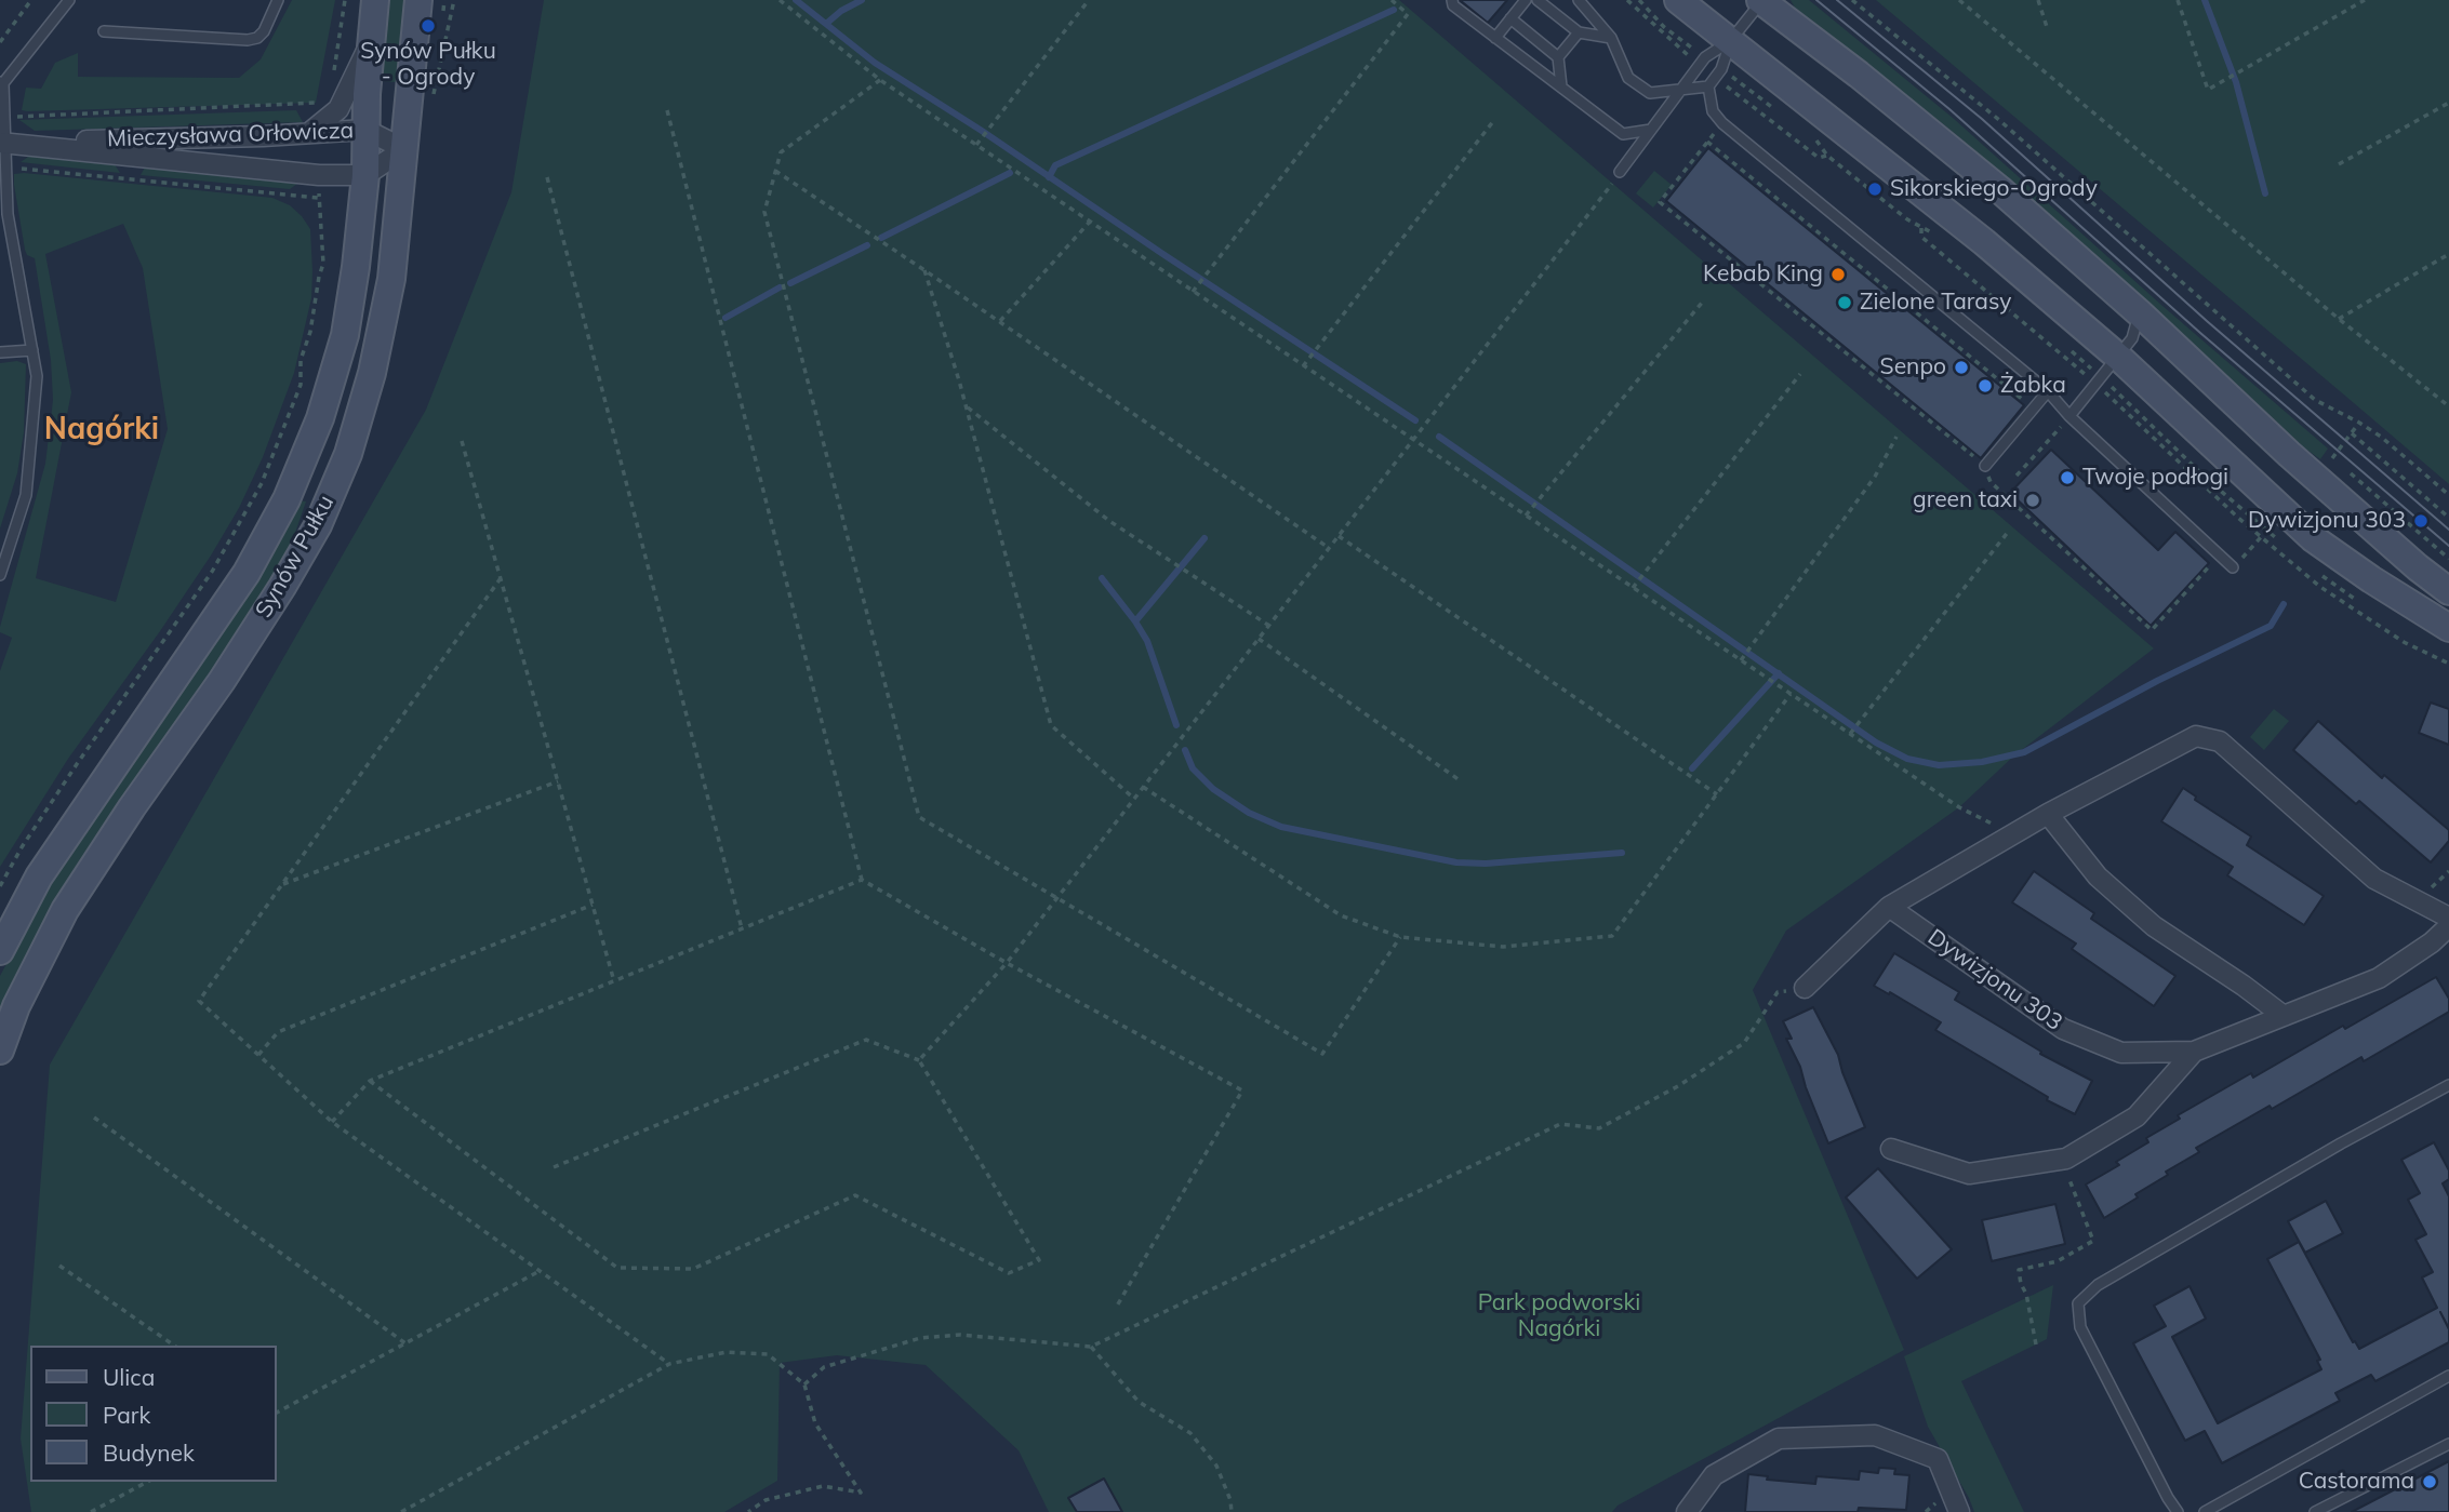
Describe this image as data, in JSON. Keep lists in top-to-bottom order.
{
  "streets": {
    "main road": ["Synów Pułku"],
    "street": ["Mieczysława Orłowicza", "Dywizjonu 303"]
  },
  "crossings": [
    ["Mieczysława Orłowicza", "Synów Pułku"]
  ],
  "districts": ["Nagórki"],
  "parks": ["Park podworski Nagórki"],
  "places": [
    "Synów Pułku - Ogrody",
    "Sikorskiego-Ogrody",
    "Kebab King",
    "Zielone Tarasy",
    "Senpo",
    "Żabka",
    "Twoje podłogi",
    "green taxi",
    "Dywizjonu 303",
    "Castorama"
  ],
  "legend": ["Ulica", "Park", "Budynek"]
}
